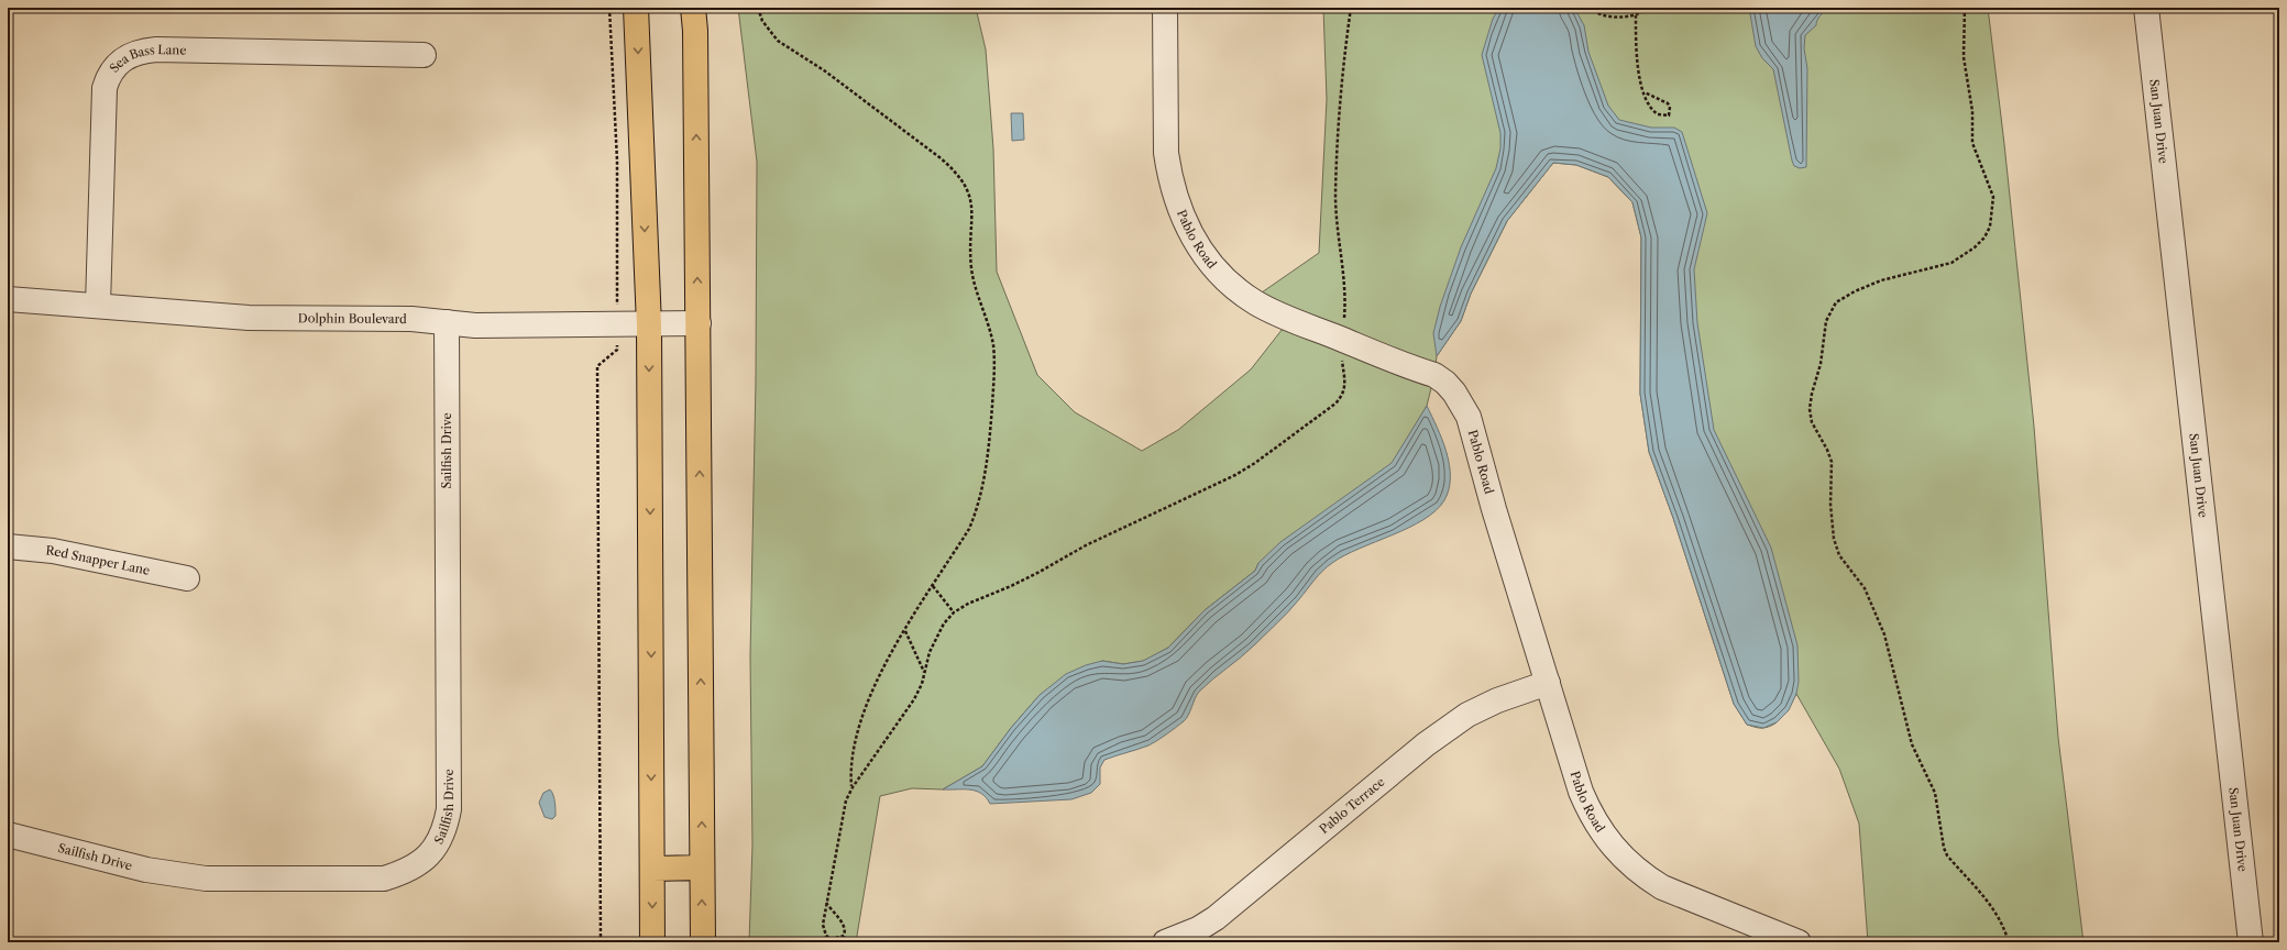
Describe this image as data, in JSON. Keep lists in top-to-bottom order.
{
  "streets": {
    "street": [
      "Sea Bass Lane",
      "San Juan Drive",
      "Pablo Road",
      "Dolphin Boulevard",
      "Sailfish Drive",
      "Red Snapper Lane",
      "Pablo Terrace"
    ]
  },
  "crossings": [
    ["Sea Bass Lane", "Dolphin Boulevard"],
    ["Pablo Road", "Pablo Terrace"],
    ["Dolphin Boulevard", "Sailfish Drive"]
  ]
}
